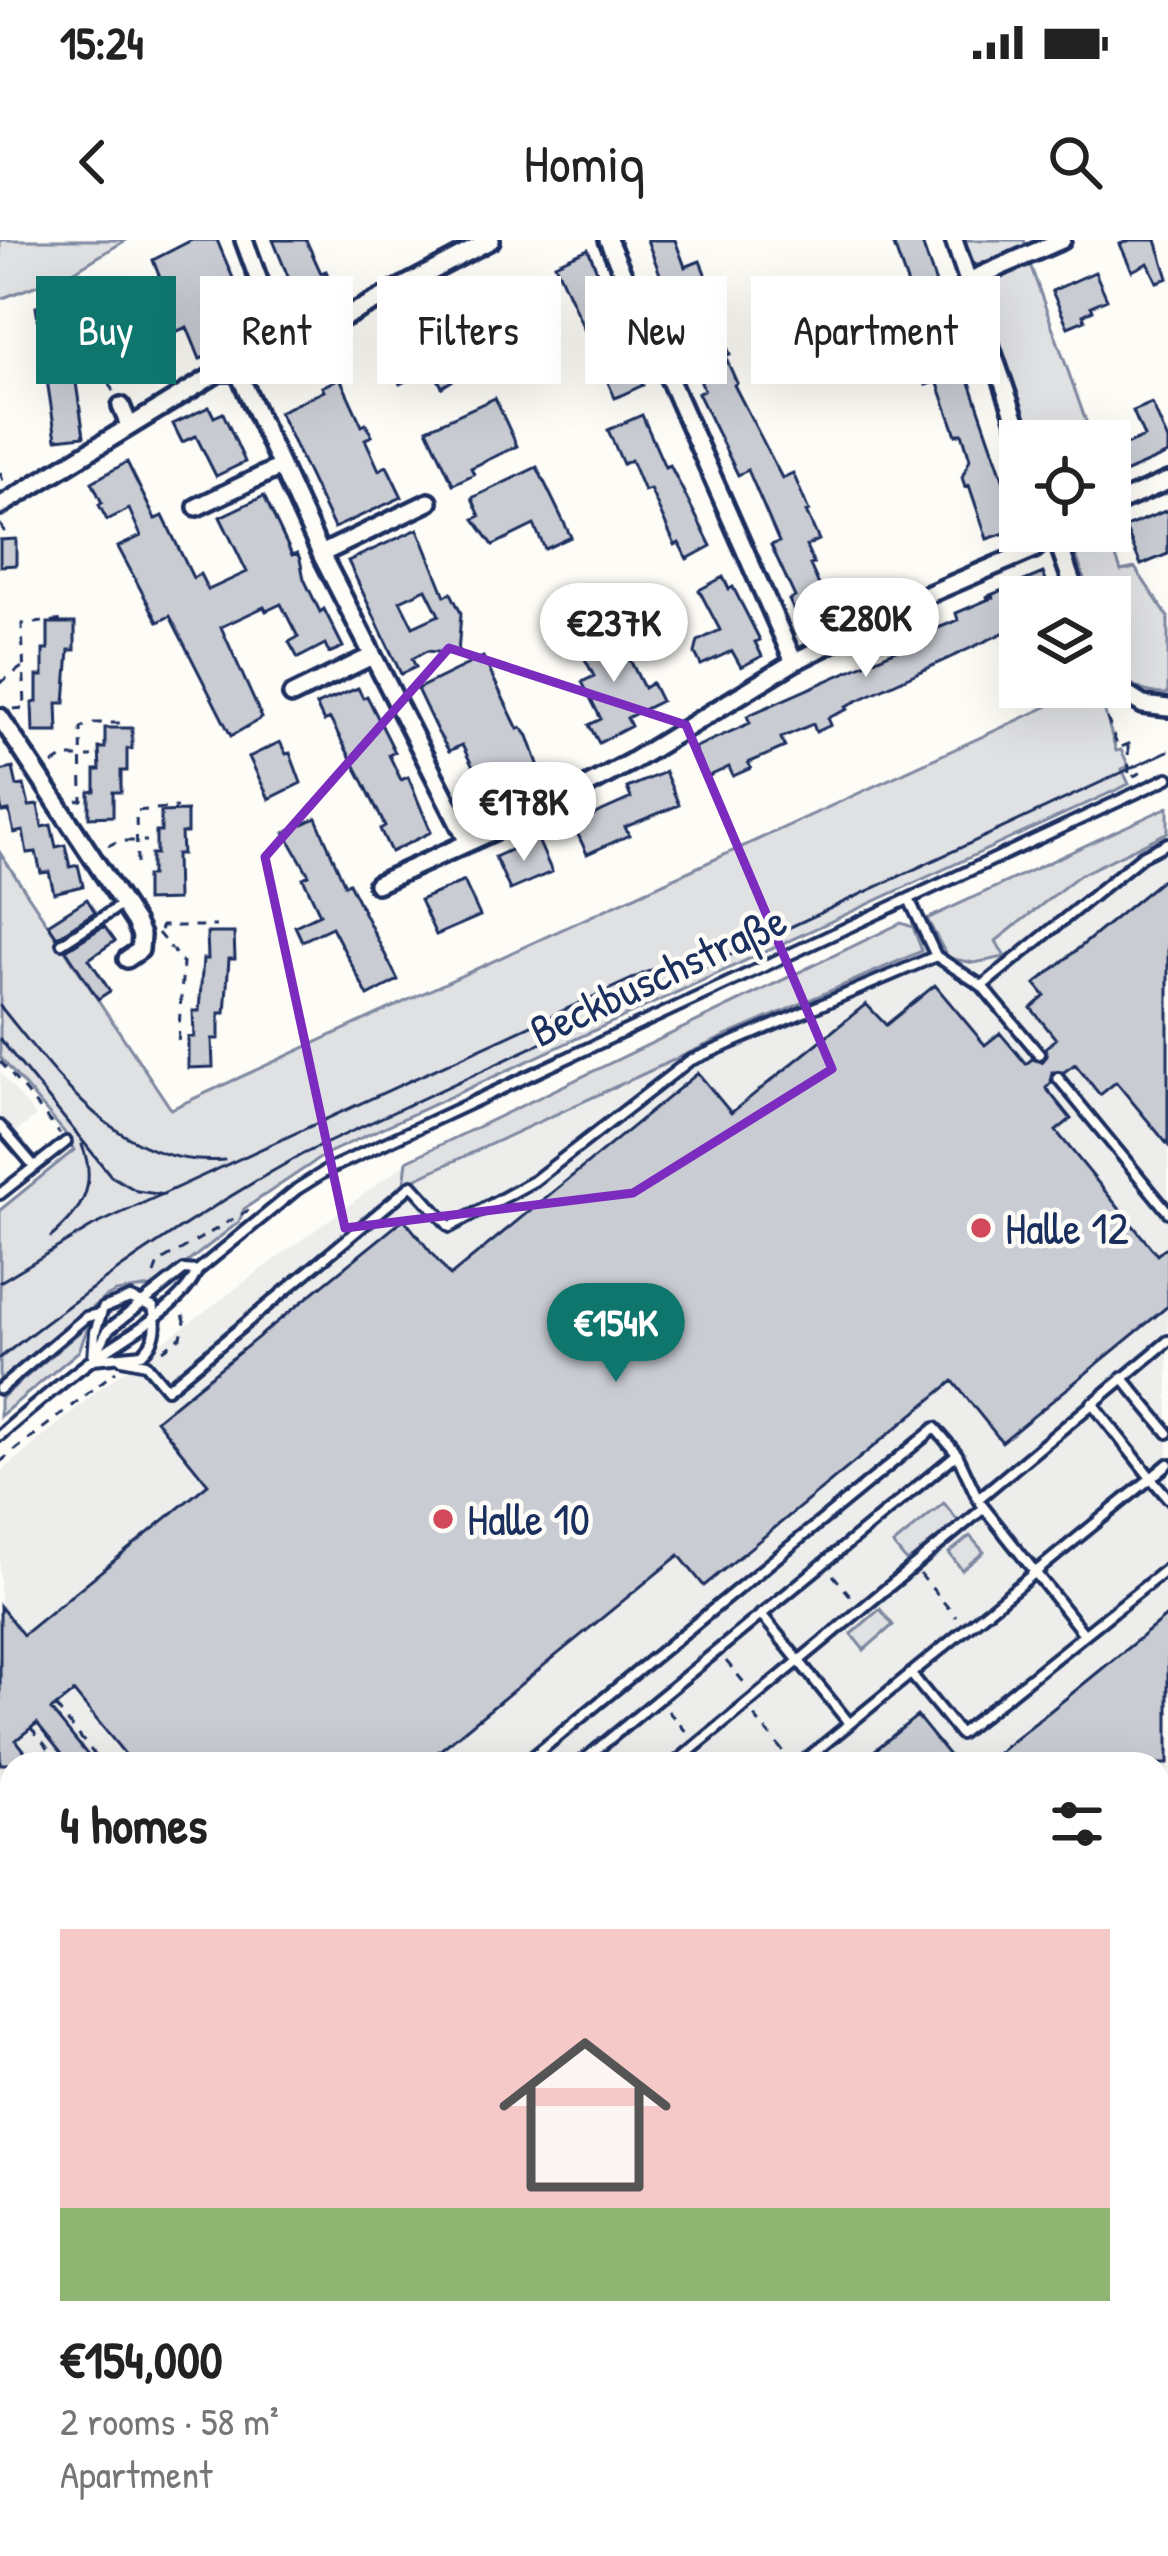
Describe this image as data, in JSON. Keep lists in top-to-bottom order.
{
  "streets": {
    "lane": ["Beckbuschstraße"]
  },
  "places": ["Halle 12", "Halle 10"],
  "page": {
    "status": "15:24",
    "header": "Homiq",
    "chip": [
      "Buy",
      "Rent",
      "Filters",
      "New",
      "Apartment"
    ],
    "price": [
      "€280K",
      "€237K",
      "€178K",
      "€154K"
    ],
    "heading": "4 homes",
    "list": [
      {
        "name": "€154,000",
        "note": "2 rooms · 58 m² · Apartment"
      }
    ]
  }
}
